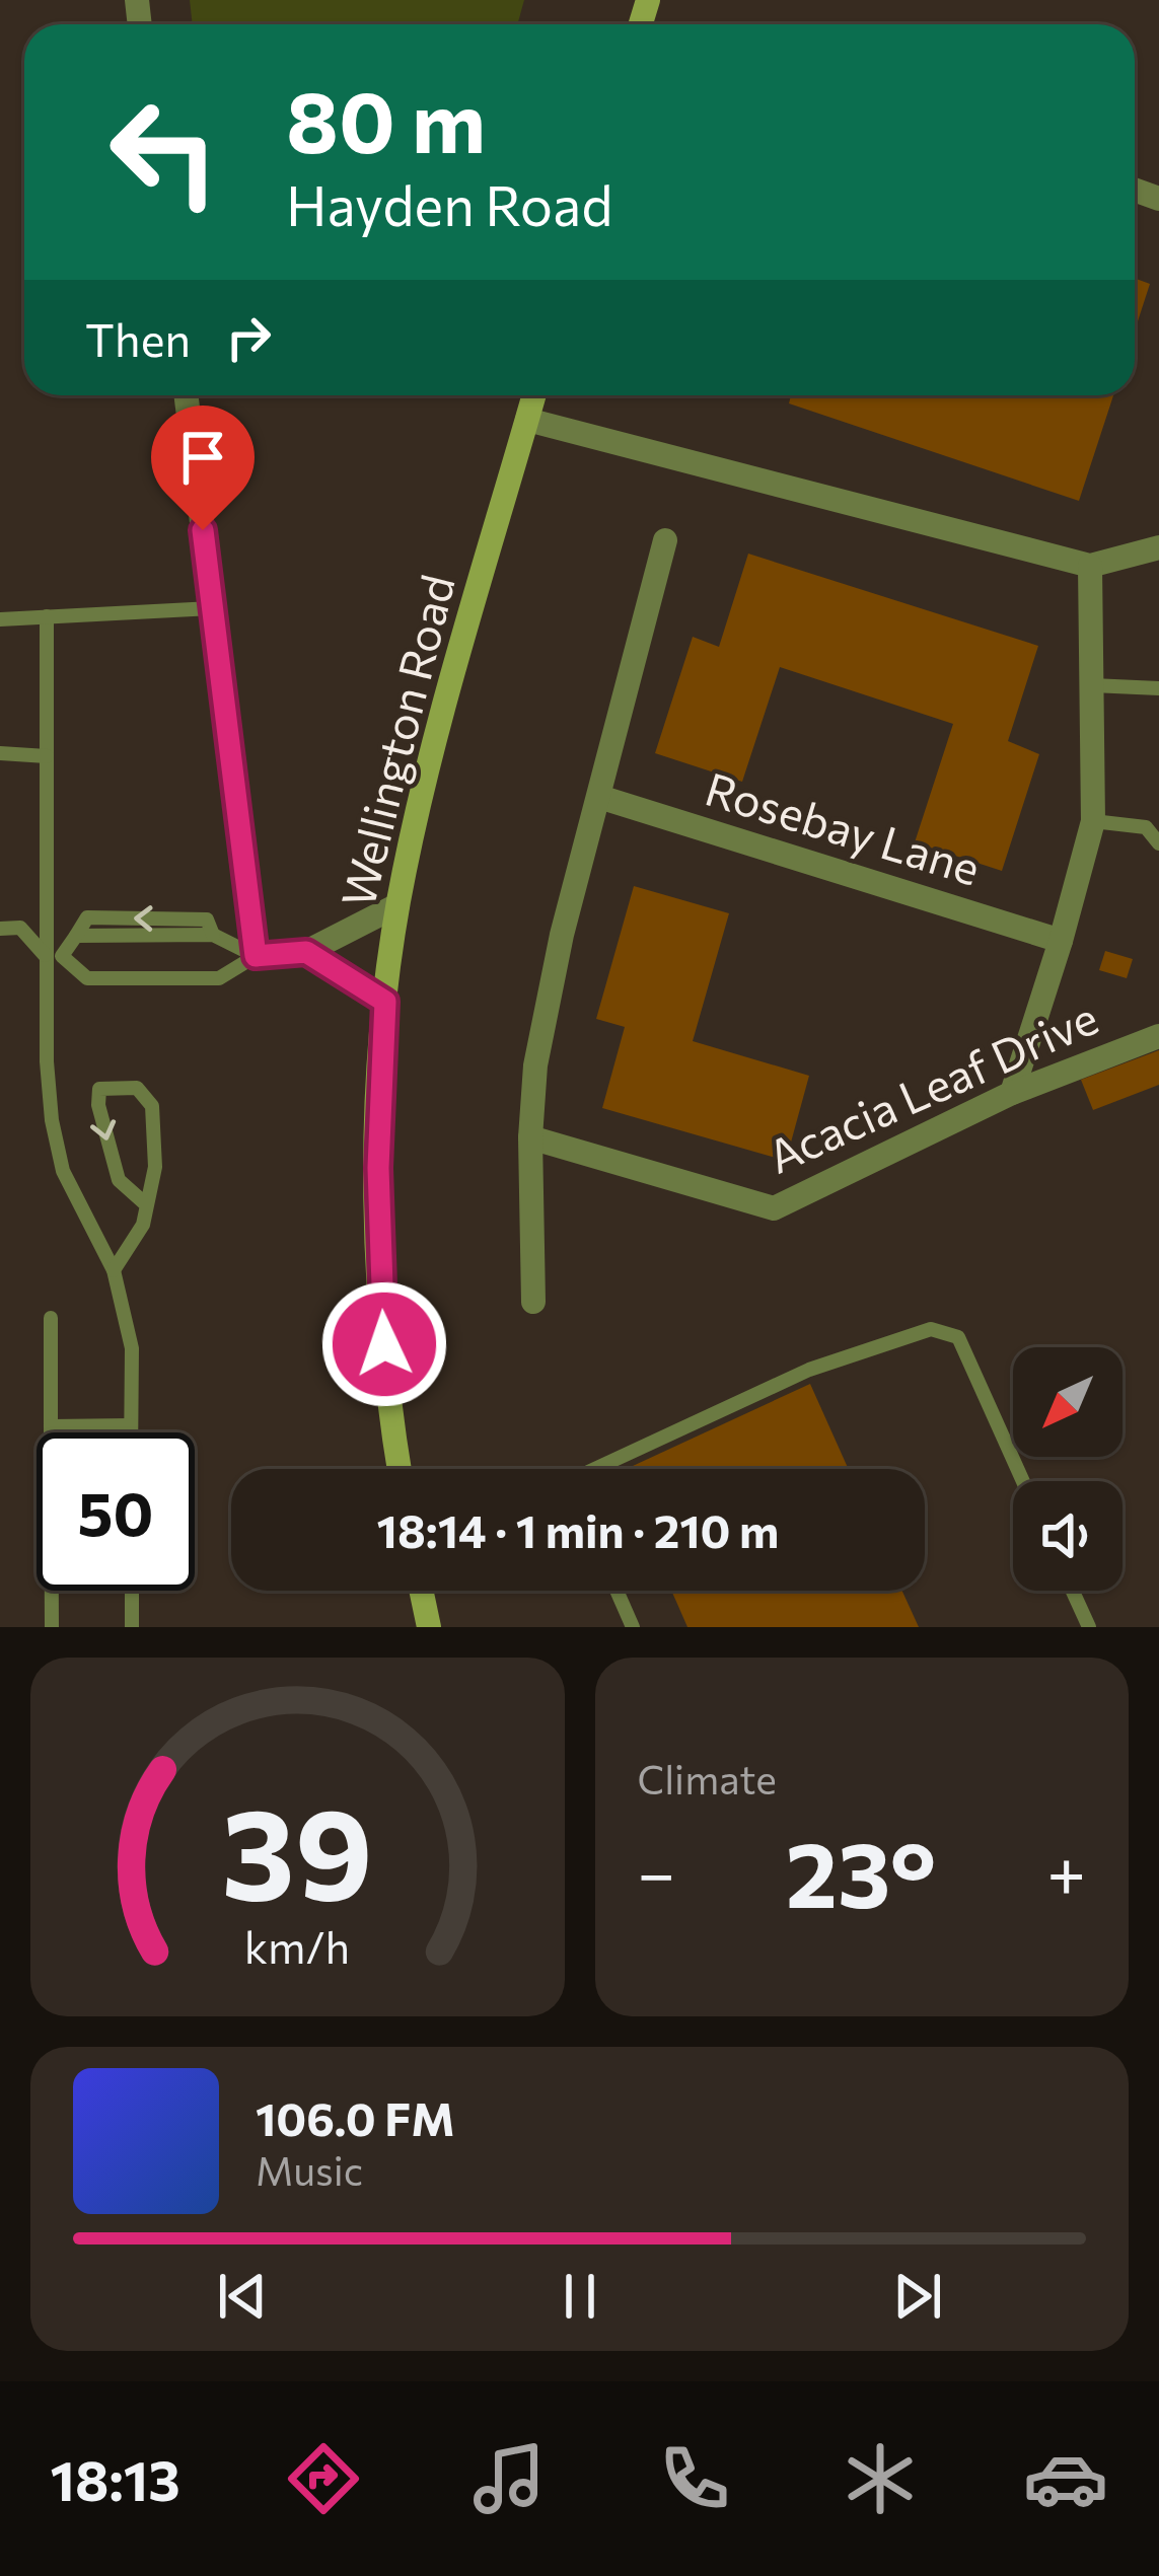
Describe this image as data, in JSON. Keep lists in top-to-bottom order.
{
  "streets": {
    "main road": ["Wellington Road"],
    "street": ["Rosebay Lane", "Acacia Leaf Drive"]
  },
  "north": "bottom left",
  "page": {
    "turn": ["80 m", "Hayden Road"],
    "then": "Then",
    "limit": "50",
    "trip": "18:14 · 1 min · 210 m",
    "tile": "Climate",
    "heat": ["−", "23°", "+"],
    "song": ["106.0 FM", "Music"],
    "tabs": "18:13",
    "gauge": ["39", "km/h"]
  }
}
